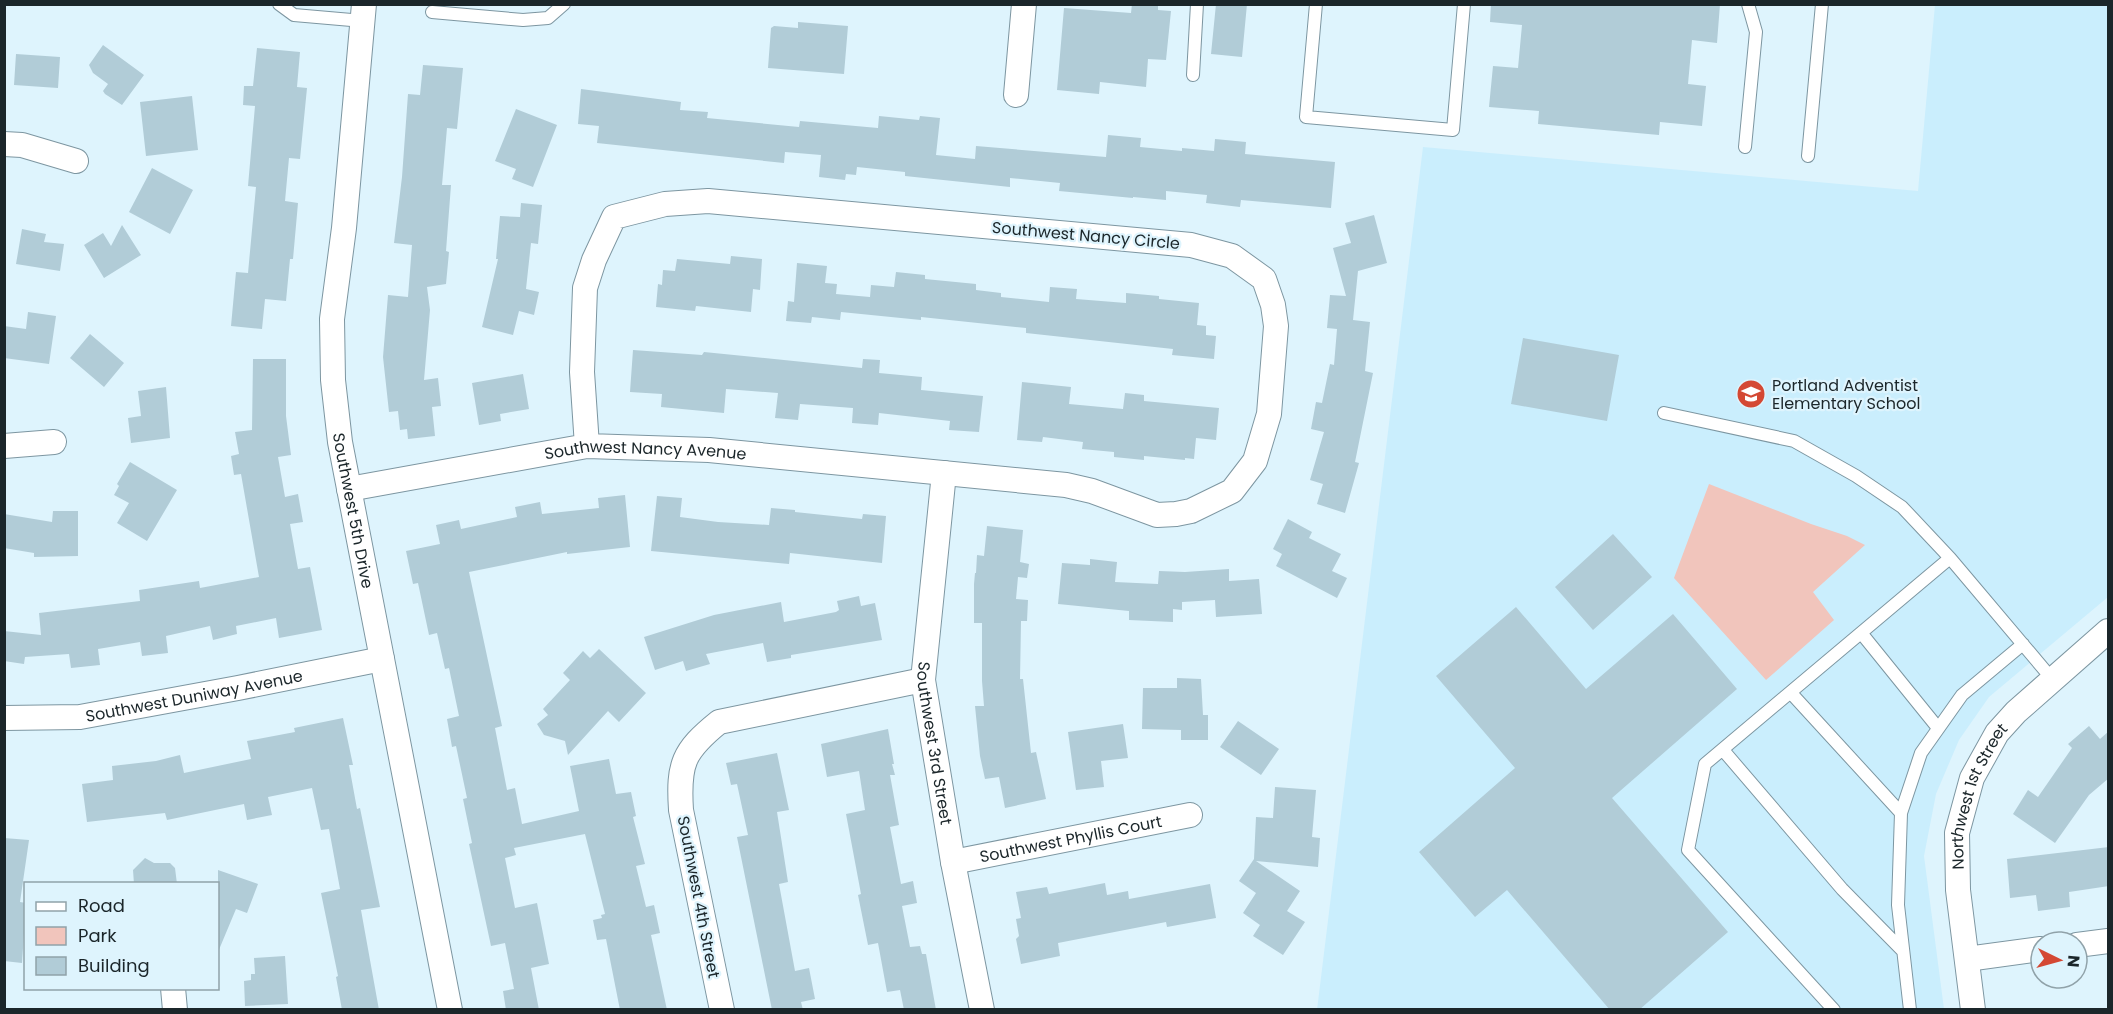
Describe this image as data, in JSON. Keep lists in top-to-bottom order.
{
  "streets": {
    "street": [
      "Southwest Nancy Circle",
      "Southwest Nancy Avenue",
      "Southwest 5th Drive",
      "Southwest Duniway Avenue",
      "Southwest 3rd Street",
      "Northwest 1st Street",
      "Southwest Phyllis Court",
      "Southwest 4th Street"
    ]
  },
  "crossings": [
    ["Southwest Nancy Circle", "Southwest Nancy Avenue"],
    ["Southwest Nancy Circle", "Southwest 3rd Street"],
    ["Southwest Nancy Avenue", "Southwest 5th Drive"],
    ["Southwest Nancy Avenue", "Southwest 3rd Street"],
    ["Southwest 5th Drive", "Southwest Duniway Avenue"],
    ["Southwest 3rd Street", "Southwest Phyllis Court"],
    ["Southwest 3rd Street", "Southwest 4th Street"]
  ],
  "places": {
    "school or university": ["Portland Adventist Elementary School"]
  },
  "legend": ["Road", "Park", "Building"],
  "north": "right"
}
